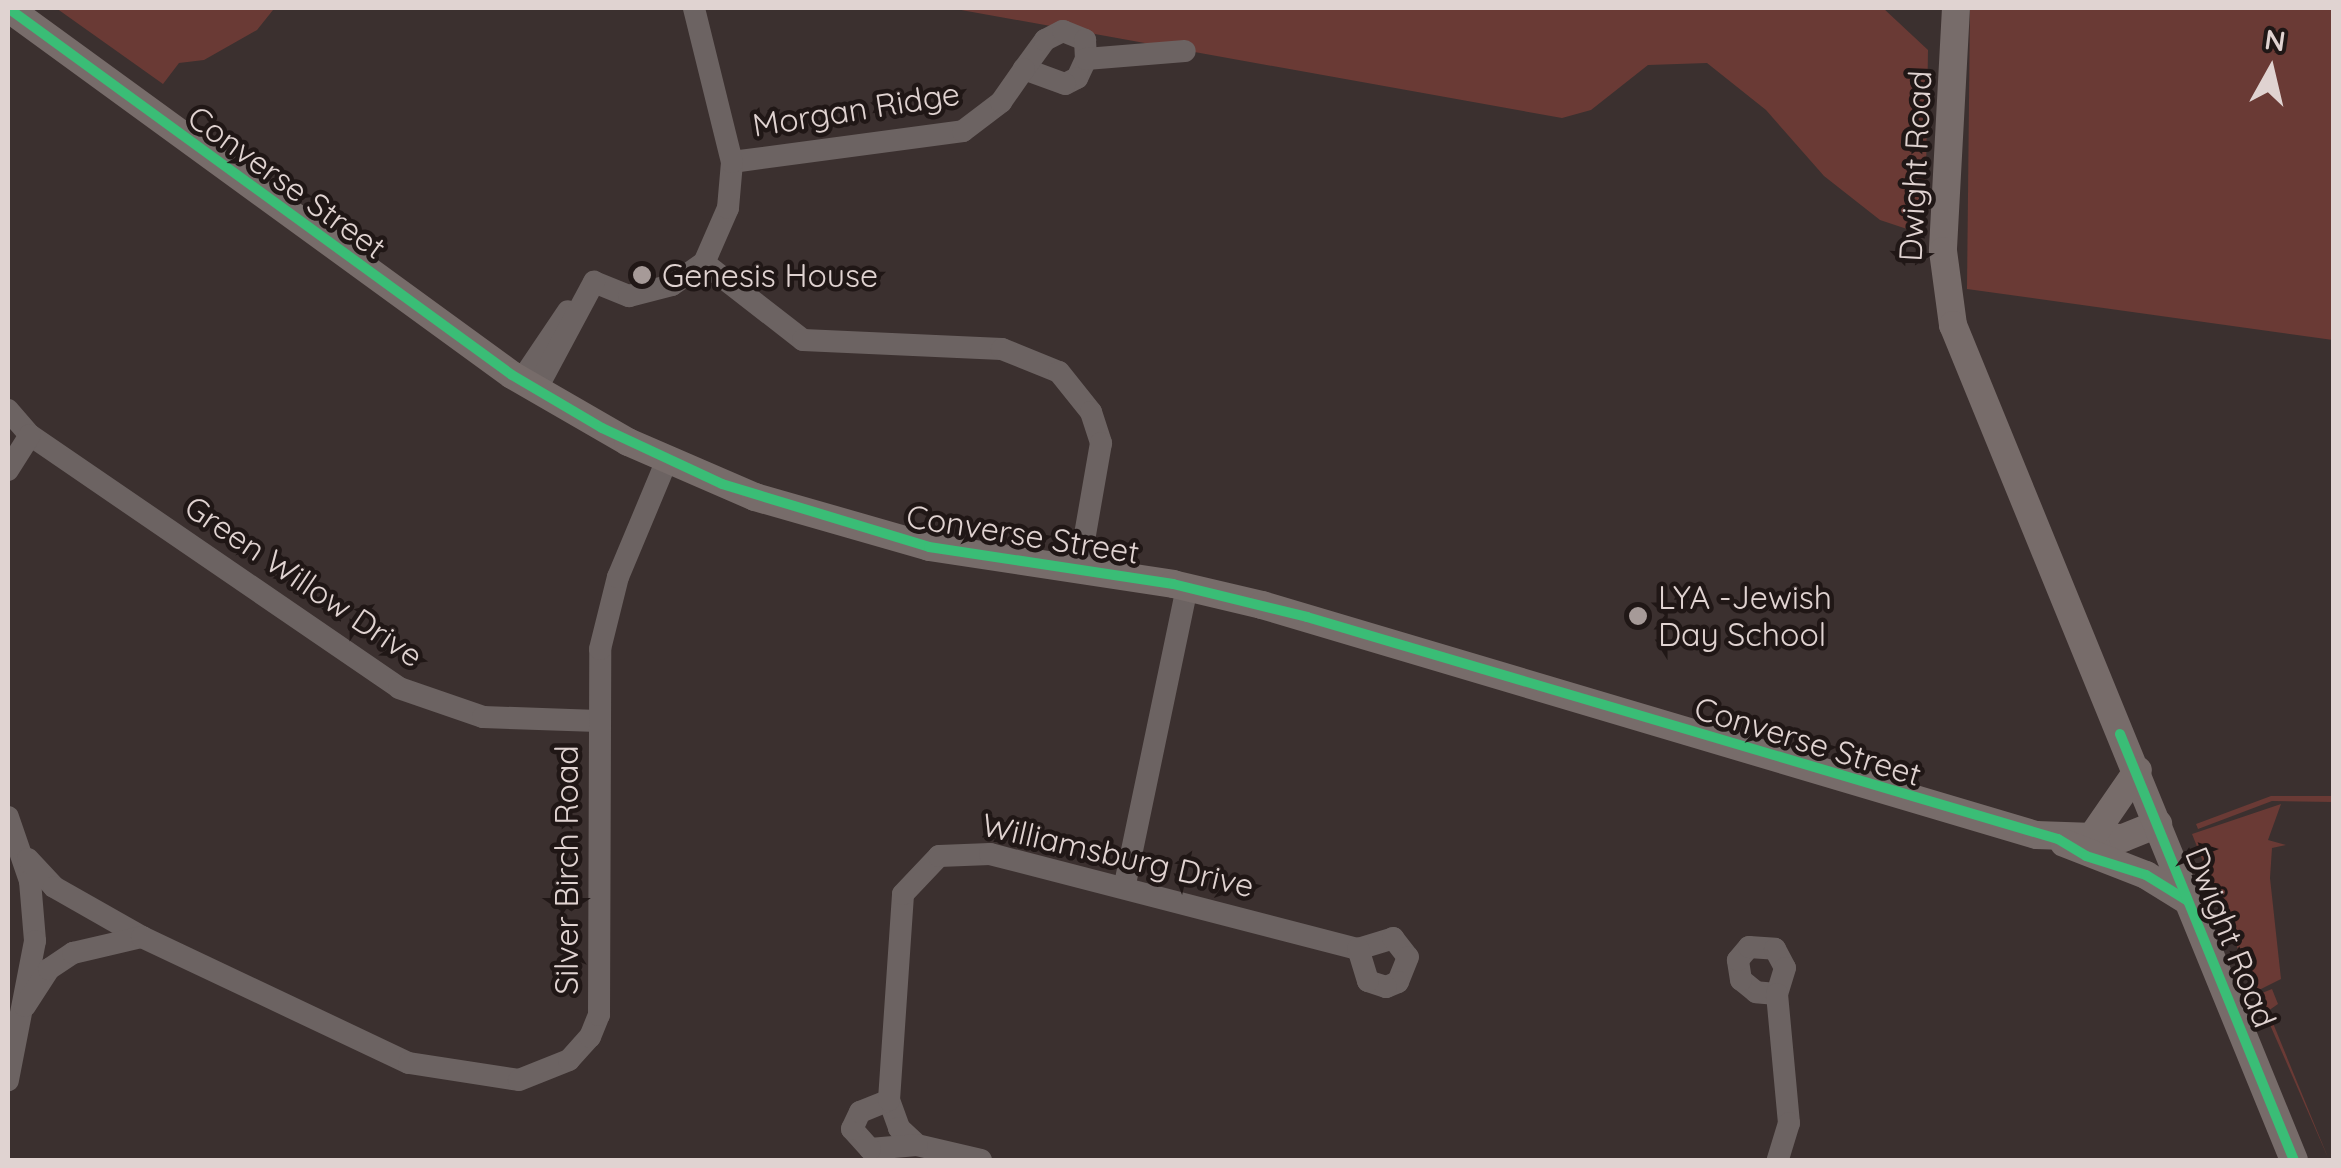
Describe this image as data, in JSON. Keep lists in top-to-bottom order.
{
  "streets": {
    "main road": ["Dwight Road", "Converse Street"],
    "street": [
      "Morgan Ridge",
      "Green Willow Drive",
      "Williamsburg Drive",
      "Silver Birch Road"
    ]
  },
  "crossings": [
    ["Dwight Road", "Converse Street"],
    ["Converse Street", "Silver Birch Road"],
    ["Green Willow Drive", "Silver Birch Road"]
  ],
  "places": ["Genesis House", "LYA -Jewish Day School"],
  "north": "top"
}
